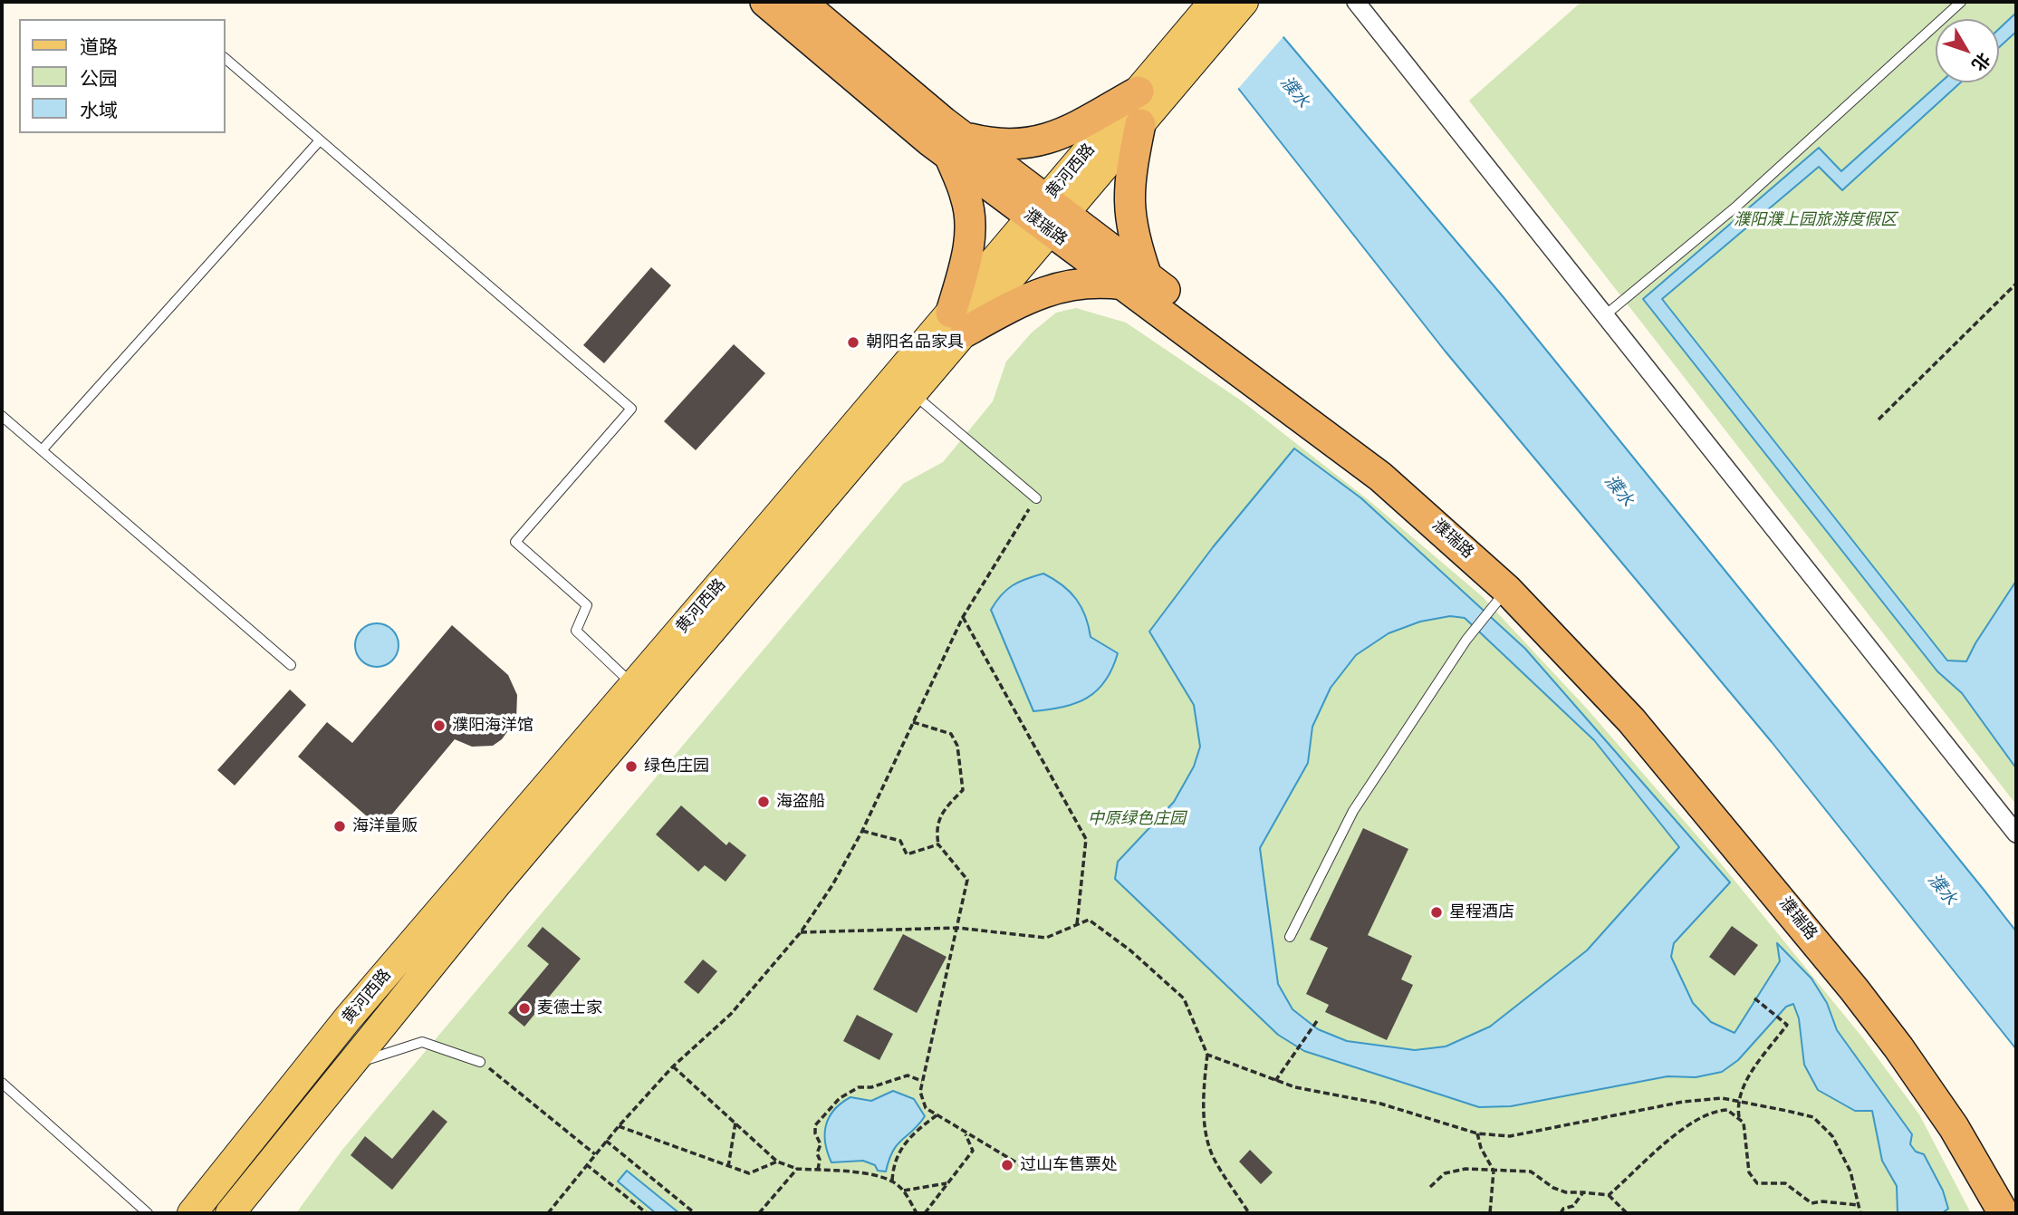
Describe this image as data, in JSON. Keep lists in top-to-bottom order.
{
  "streets": {
    "highway": ["濮瑞路"],
    "main road": ["黄河西路"]
  },
  "crossings": [
    ["黄河西路", "濮瑞路"]
  ],
  "water": ["濮水"],
  "parks": ["濮阳濮上园旅游度假区", "中原绿色庄园"],
  "places": [
    "朝阳名品家具",
    "濮阳海洋馆",
    "绿色庄园",
    "海盗船",
    "海洋量贩",
    "星程酒店",
    "麦德士家",
    "过山车售票处"
  ],
  "legend": ["道路", "公园", "水域"],
  "north": "bottom right"
}
